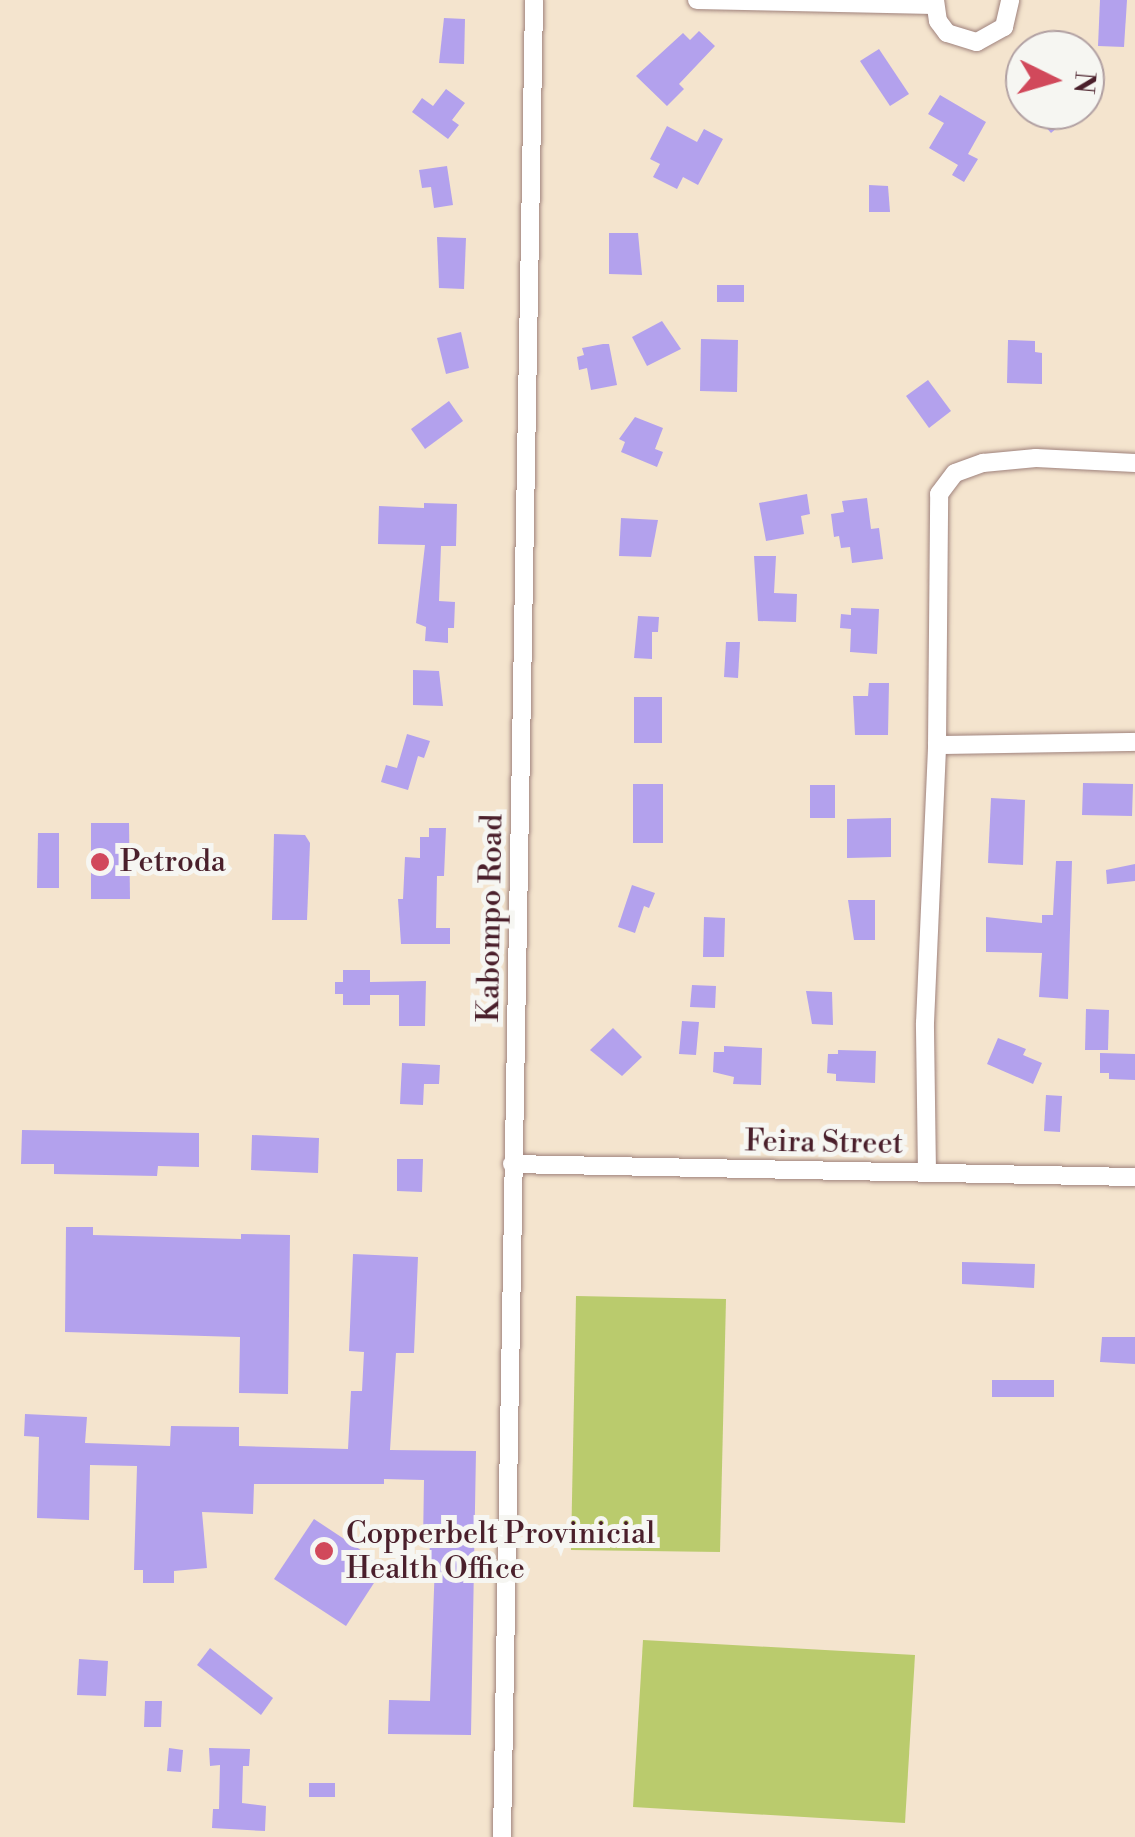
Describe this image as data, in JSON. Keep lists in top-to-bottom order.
{
  "streets": {
    "street": ["Kabompo Road", "Feira Street"]
  },
  "crossings": [
    ["Kabompo Road", "Feira Street"]
  ],
  "places": ["Petroda", "Copperbelt Provinicial Health Office"],
  "north": "right"
}
